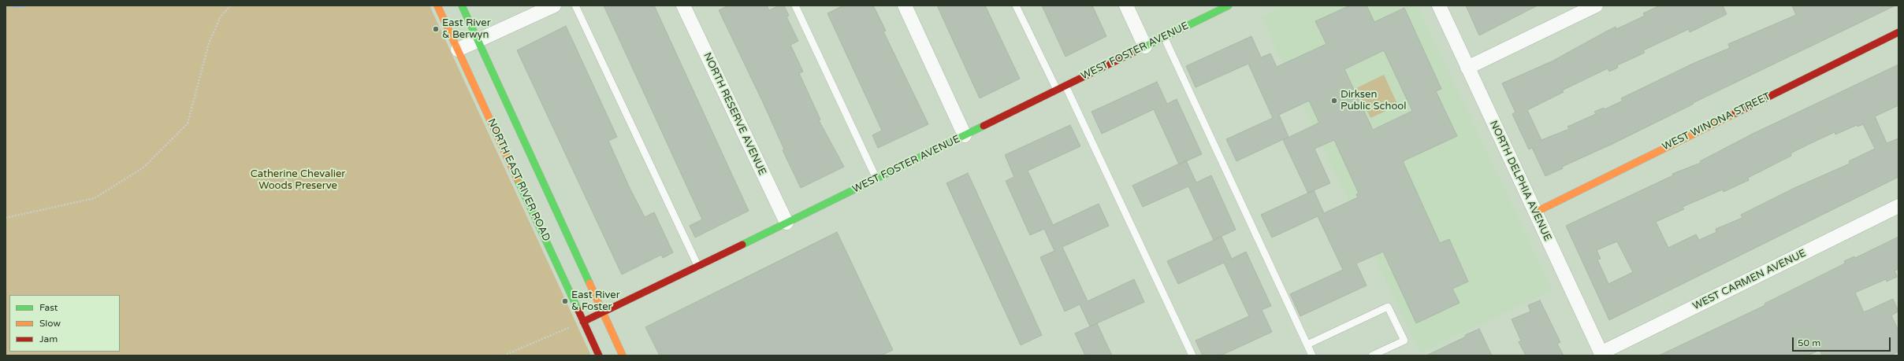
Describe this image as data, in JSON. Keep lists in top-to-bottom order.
{
  "streets": {
    "street": [
      "WEST FOSTER AVENUE",
      "NORTH RESERVE AVENUE",
      "WEST WINONA STREET",
      "NORTH EAST RIVER ROAD",
      "NORTH DELPHIA AVENUE",
      "WEST CARMEN AVENUE"
    ]
  },
  "crossings": [
    ["WEST FOSTER AVENUE", "NORTH RESERVE AVENUE"],
    ["WEST FOSTER AVENUE", "NORTH EAST RIVER ROAD"],
    ["WEST WINONA STREET", "NORTH DELPHIA AVENUE"],
    ["NORTH DELPHIA AVENUE", "WEST CARMEN AVENUE"]
  ],
  "parks": ["Catherine Chevalier Woods Preserve"],
  "places": ["East River & Berwyn", "Dirksen Public School", "East River & Foster"],
  "legend": ["Fast", "Slow", "Jam"],
  "scale_bar": "50 m"
}
